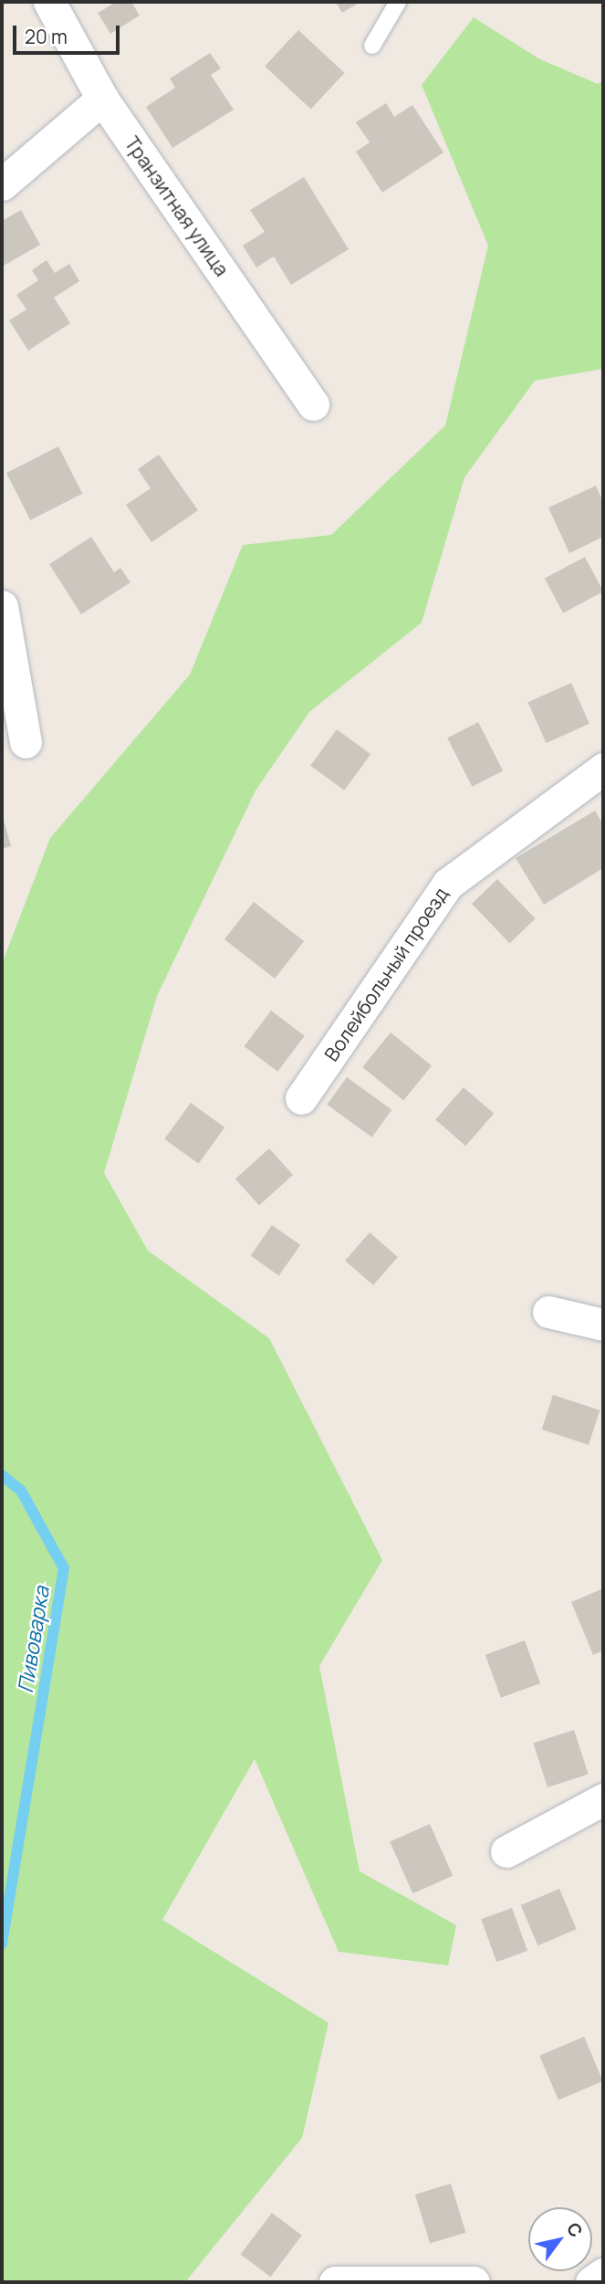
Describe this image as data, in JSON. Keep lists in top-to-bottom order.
{
  "streets": {
    "street": ["Транзитная улица", "Волейбольный проезд"]
  },
  "water": ["Пивоварка"],
  "scale_bar": "20 m",
  "north": "top right"
}
